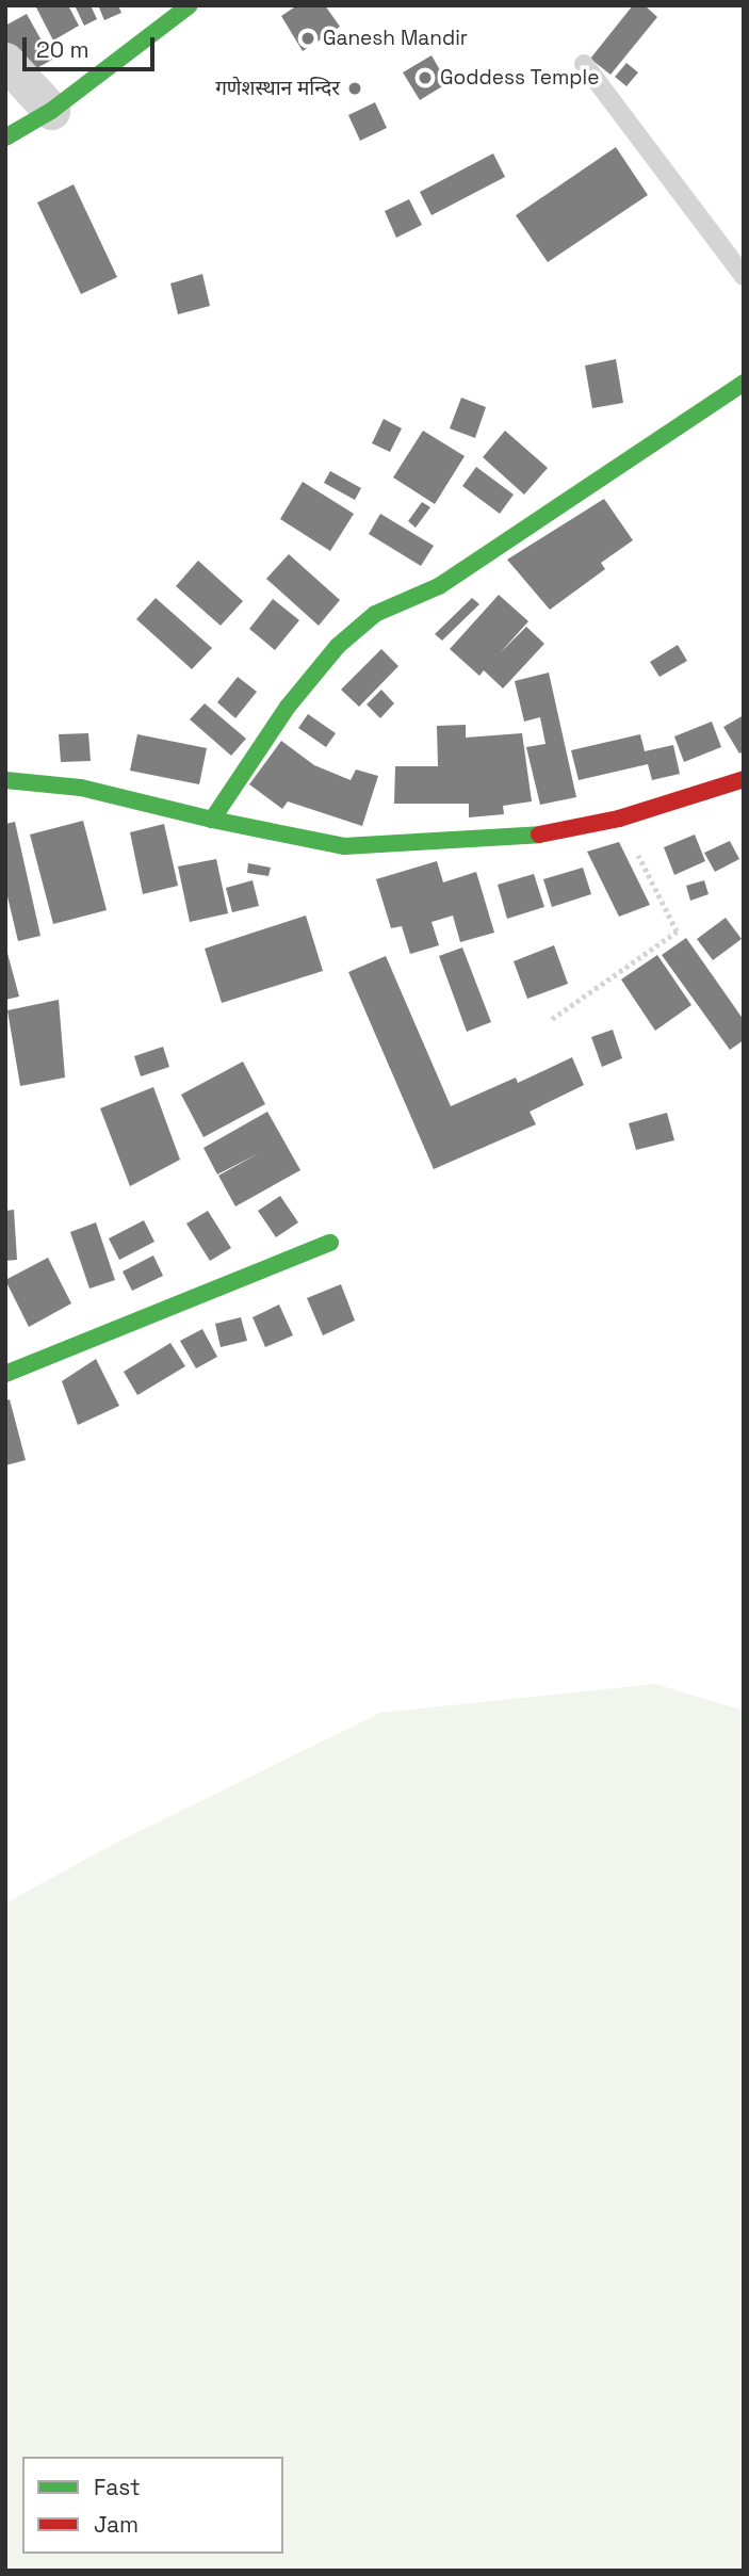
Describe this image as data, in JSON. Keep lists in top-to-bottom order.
{
  "places": ["Ganesh Mandir", "Goddess Temple", "गणेशस्थान मन्दिर"],
  "legend": ["Fast", "Jam"],
  "scale_bar": "20 m"
}
